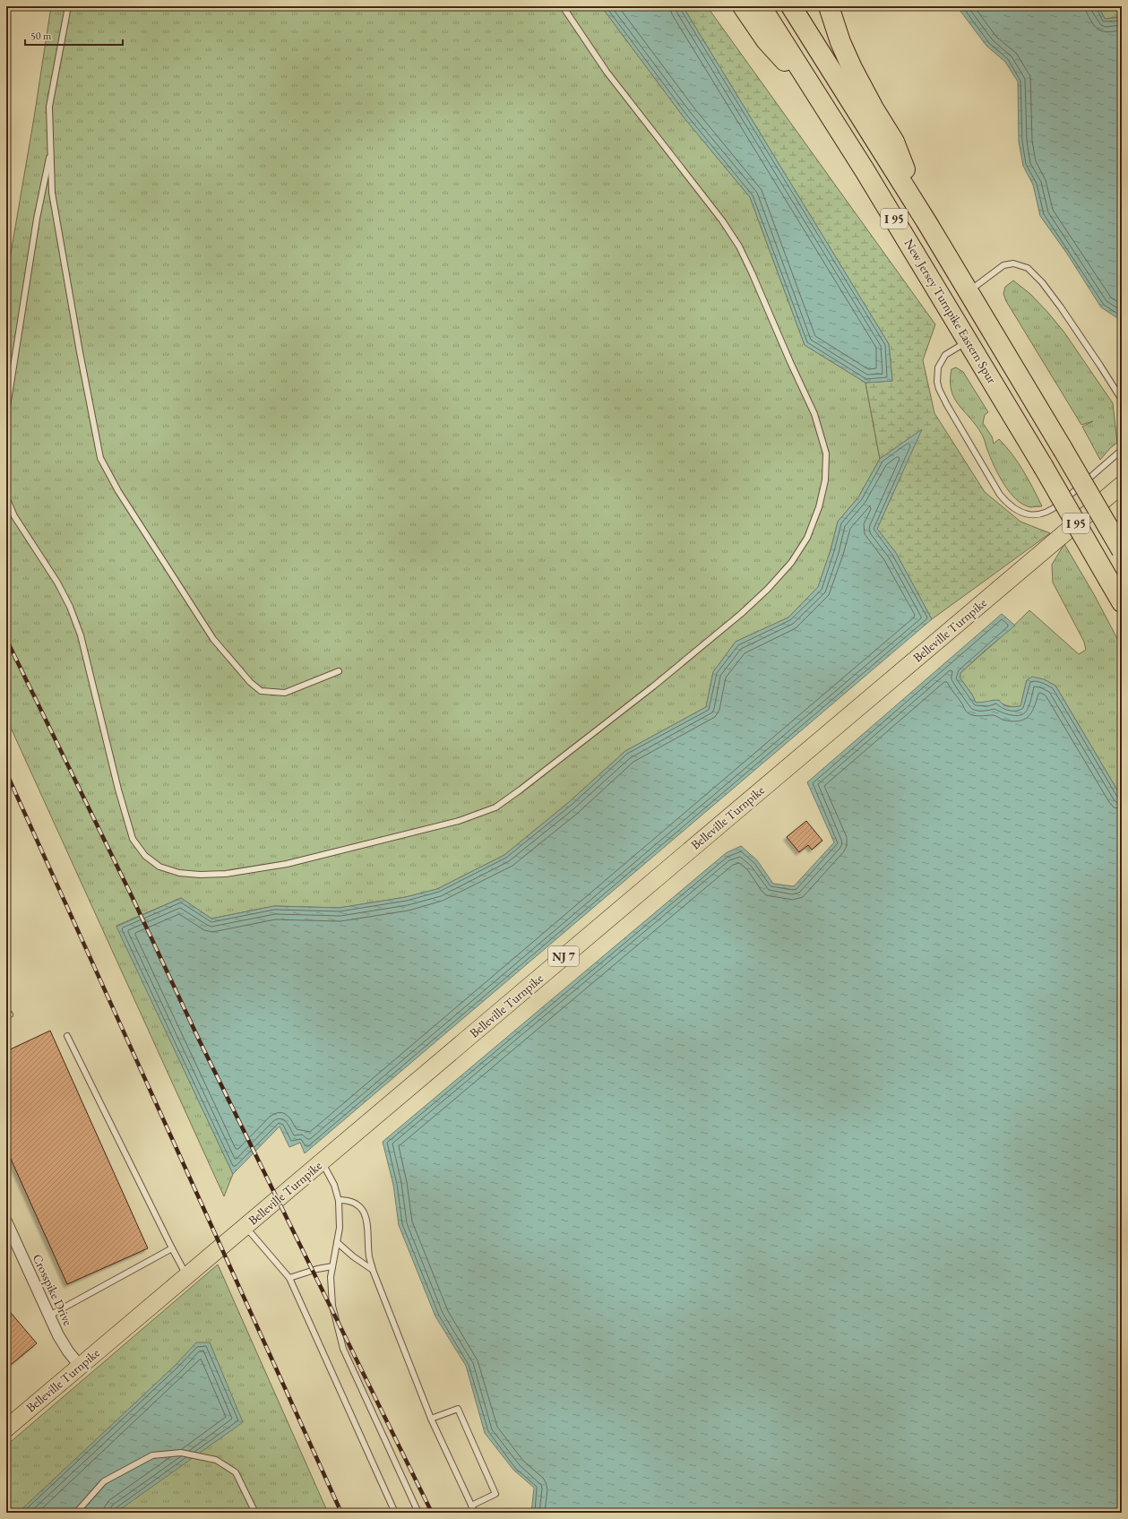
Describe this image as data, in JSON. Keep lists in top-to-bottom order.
{
  "streets": {
    "highway": ["I 95", "New Jersey Turnpike Eastern Spur"],
    "main road": ["Belleville Turnpike", "NJ 7"],
    "street": ["Crosspike Drive"]
  },
  "crossings": [
    ["Belleville Turnpike", "Crosspike Drive"]
  ],
  "scale_bar": "50 m"
}
